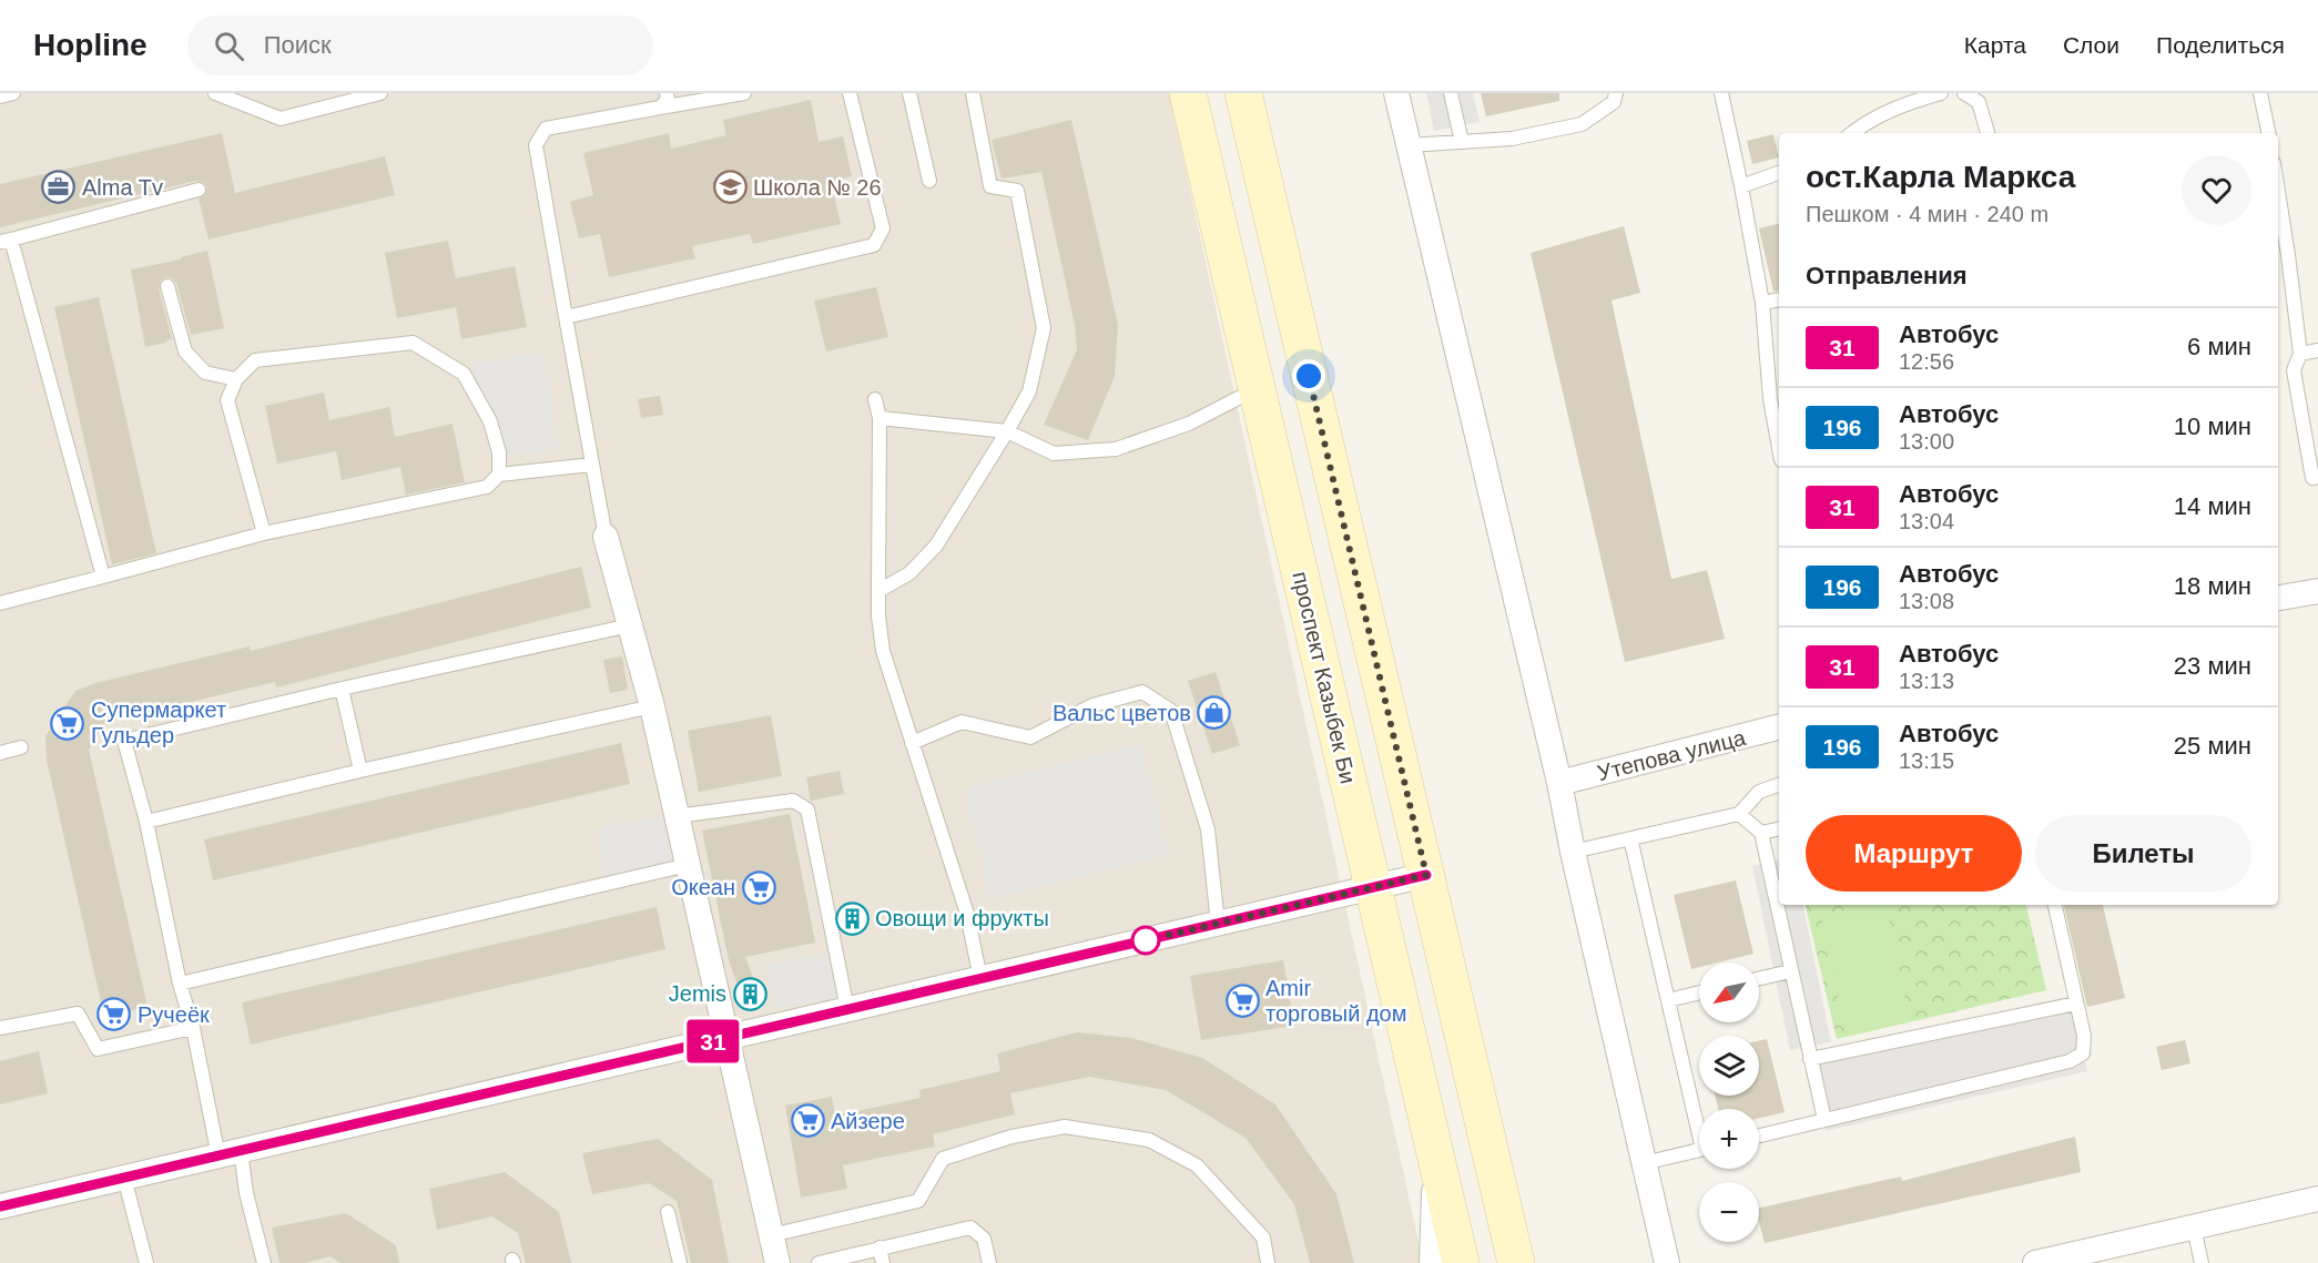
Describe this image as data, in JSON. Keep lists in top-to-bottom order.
{
  "streets": {
    "street": ["проспект Казыбек Би", "Утепова улица"]
  },
  "places": {
    "office": ["Alma Tv"],
    "school or university": ["Школа № 26"],
    "shop": ["Вальс цветов"],
    "supermarket": [
      "Супермаркет Гульдер",
      "Океан",
      "Amir торговый дом",
      "Ручеёк",
      "Айзере"
    ],
    "building": ["Овощи и фрукты", "Jemis"]
  },
  "lines": ["bus line 31"],
  "north": "bottom left",
  "page": {
    "header": "Hopline",
    "search": "Поиск",
    "nav": ["Карта", "Слои", "Поделиться"],
    "on_map": "31",
    "heading": [
      ["ост.Карла Маркса", "Пешком · 4 мин · 240 m"],
      "Отправления"
    ],
    "list": [
      {
        "mark": "31",
        "name": "Автобус",
        "note": "12:56",
        "value": "6 мин"
      },
      {
        "mark": "196",
        "name": "Автобус",
        "note": "13:00",
        "value": "10 мин"
      },
      {
        "mark": "31",
        "name": "Автобус",
        "note": "13:04",
        "value": "14 мин"
      },
      {
        "mark": "196",
        "name": "Автобус",
        "note": "13:08",
        "value": "18 мин"
      },
      {
        "mark": "31",
        "name": "Автобус",
        "note": "13:13",
        "value": "23 мин"
      },
      {
        "mark": "196",
        "name": "Автобус",
        "note": "13:15",
        "value": "25 мин"
      }
    ],
    "buttons": ["Маршрут", "Билеты"],
    "map_buttons": ["+", "−"]
  }
}
